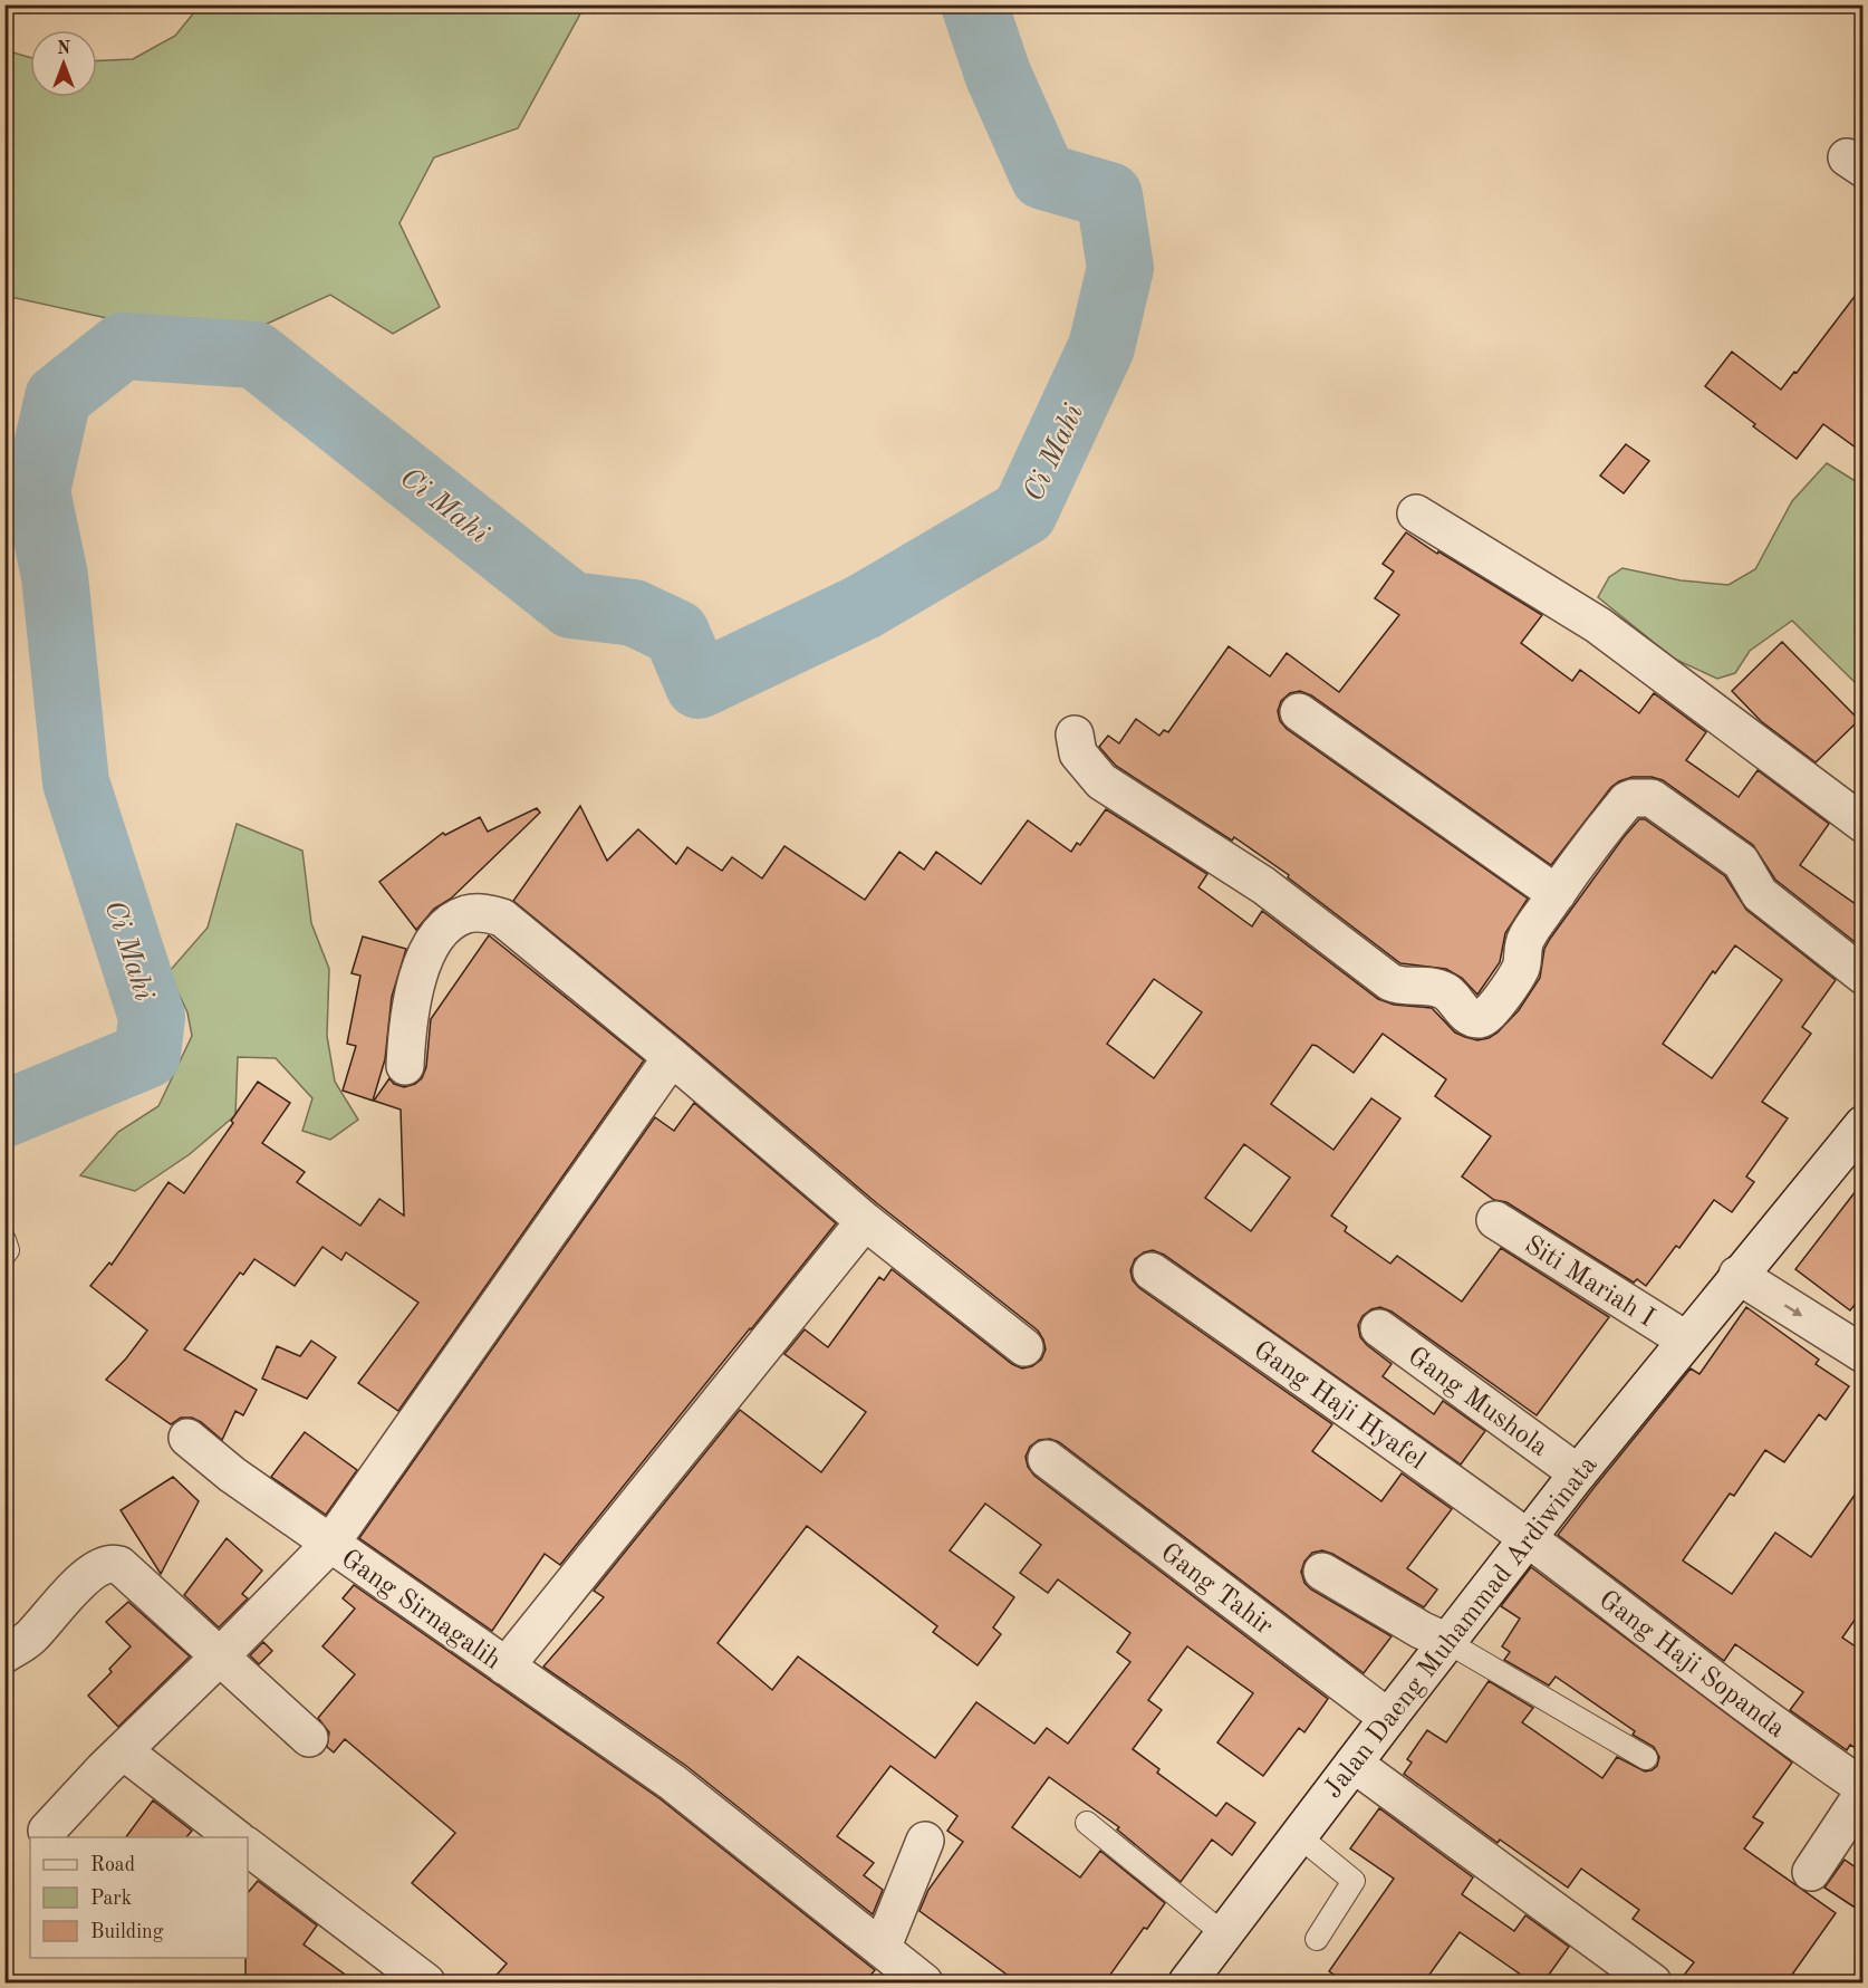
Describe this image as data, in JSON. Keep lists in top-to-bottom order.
{
  "streets": {
    "street": [
      "Siti Mariah I",
      "Gang Mushola",
      "Gang Haji Hyafel",
      "Gang Tahir",
      "Gang Sirnagalih",
      "Jalan Daeng Muhammad Ardiwinata",
      "Gang Haji Sopanda"
    ]
  },
  "crossings": [
    ["Siti Mariah I", "Jalan Daeng Muhammad Ardiwinata"],
    ["Gang Mushola", "Jalan Daeng Muhammad Ardiwinata"],
    ["Gang Haji Hyafel", "Jalan Daeng Muhammad Ardiwinata"],
    ["Gang Haji Hyafel", "Gang Haji Sopanda"],
    ["Gang Tahir", "Jalan Daeng Muhammad Ardiwinata"],
    ["Jalan Daeng Muhammad Ardiwinata", "Gang Haji Sopanda"]
  ],
  "water": ["Ci Mahi"],
  "legend": ["Road", "Park", "Building"],
  "north": "top"
}
